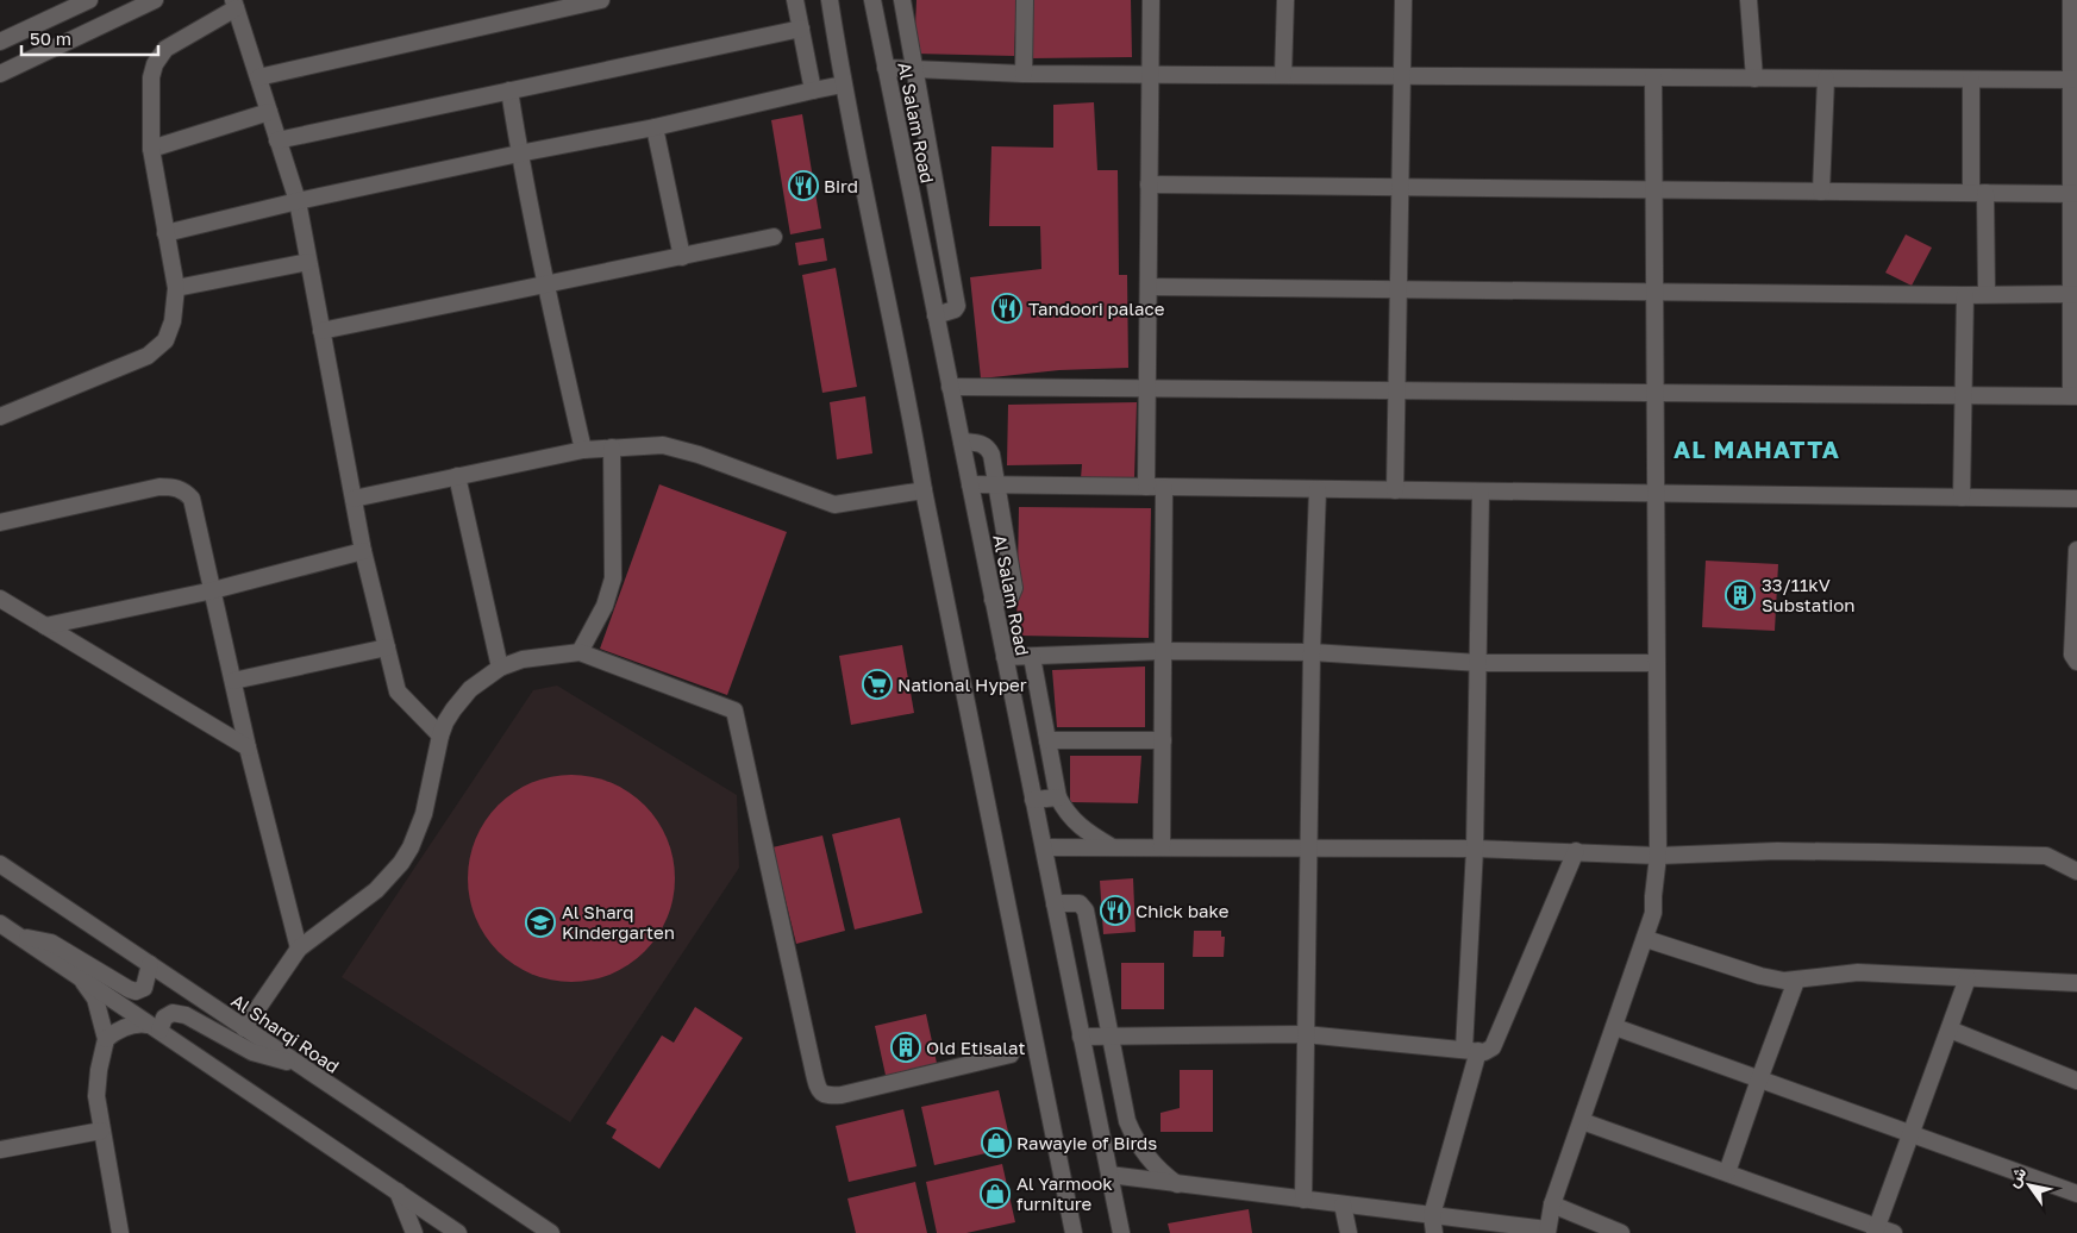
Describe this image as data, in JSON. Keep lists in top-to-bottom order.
{
  "streets": {
    "street": ["Al Salam Road", "Al Sharqi Road"]
  },
  "districts": ["AL MAHATTA"],
  "places": {
    "restaurant": ["Bird", "Tandoori palace", "Chick bake"],
    "building": ["33/11kV Substation", "Old Etisalat"],
    "supermarket": ["National Hyper"],
    "school or university": ["Al Sharq Kindergarten"],
    "shop": ["Rawayie of Birds", "Al Yarmook furniture"]
  },
  "scale_bar": "50 m",
  "north": "top left"
}
